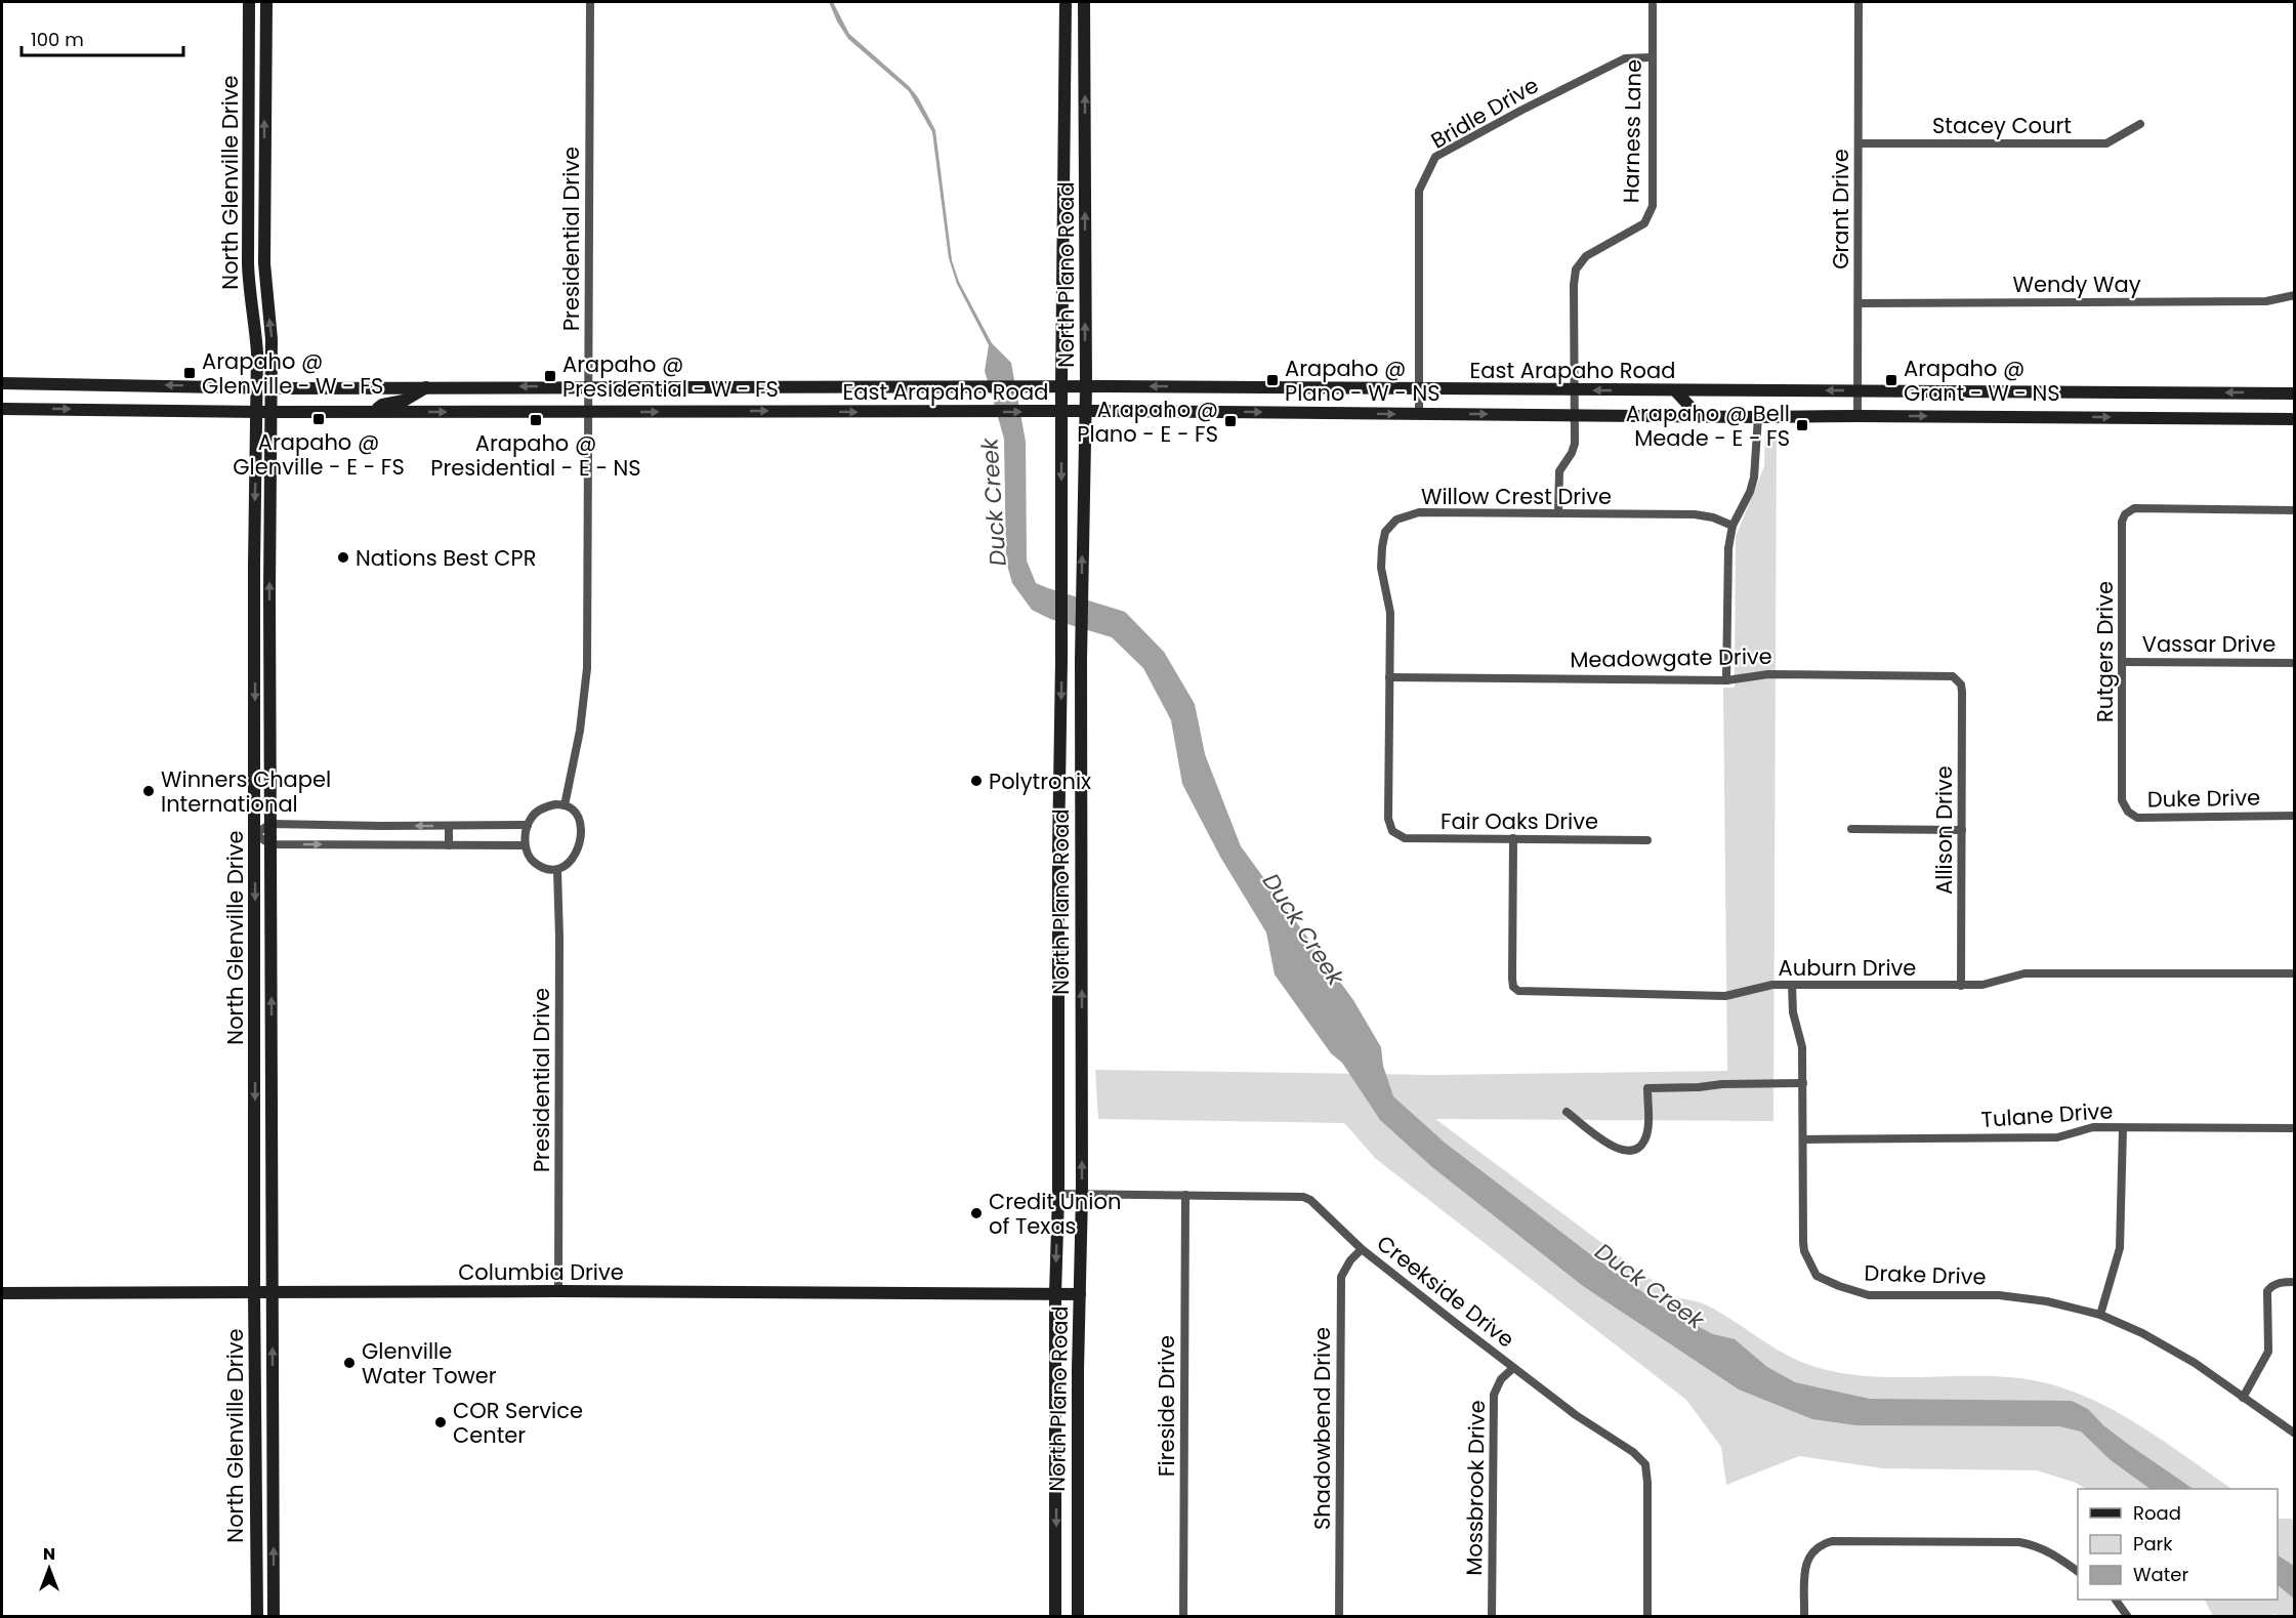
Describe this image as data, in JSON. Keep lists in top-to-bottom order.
{
  "streets": {
    "main road": [
      "North Glenville Drive",
      "North Plano Road",
      "East Arapaho Road",
      "Columbia Drive"
    ],
    "street": [
      "Bridle Drive",
      "Stacey Court",
      "Harness Lane",
      "Grant Drive",
      "Presidential Drive",
      "Wendy Way",
      "Willow Crest Drive",
      "Vassar Drive",
      "Rutgers Drive",
      "Meadowgate Drive",
      "Duke Drive",
      "Fair Oaks Drive",
      "Allison Drive",
      "Auburn Drive",
      "Tulane Drive",
      "Drake Drive",
      "Creekside Drive",
      "Fireside Drive",
      "Shadowbend Drive",
      "Mossbrook Drive"
    ]
  },
  "crossings": [
    ["Bridle Drive", "Harness Lane"],
    ["Bridle Drive", "East Arapaho Road"],
    ["Stacey Court", "Grant Drive"],
    ["Harness Lane", "East Arapaho Road"],
    ["Harness Lane", "Willow Crest Drive"],
    ["North Glenville Drive", "East Arapaho Road"],
    ["North Glenville Drive", "Columbia Drive"],
    ["Grant Drive", "Wendy Way"],
    ["Grant Drive", "East Arapaho Road"],
    ["Presidential Drive", "East Arapaho Road"],
    ["Presidential Drive", "Columbia Drive"],
    ["North Plano Road", "East Arapaho Road"],
    ["North Plano Road", "Columbia Drive"],
    ["North Plano Road", "Creekside Drive"],
    ["Willow Crest Drive", "Meadowgate Drive"],
    ["Willow Crest Drive", "Fair Oaks Drive"],
    ["Vassar Drive", "Rutgers Drive"],
    ["Rutgers Drive", "Duke Drive"],
    ["Meadowgate Drive", "Allison Drive"],
    ["Fair Oaks Drive", "Auburn Drive"],
    ["Allison Drive", "Auburn Drive"],
    ["Auburn Drive", "Drake Drive"],
    ["Tulane Drive", "Drake Drive"],
    ["Creekside Drive", "Fireside Drive"],
    ["Creekside Drive", "Shadowbend Drive"],
    ["Creekside Drive", "Mossbrook Drive"]
  ],
  "water": ["Duck Creek"],
  "places": {
    "transit": [
      "Arapaho @ Glenville - W - FS",
      "Arapaho @ Presidential - W - FS",
      "Arapaho @ Plano - W - NS",
      "Arapaho @ Grant - W - NS",
      "Arapaho @ Glenville - E - FS",
      "Arapaho @ Presidential - E - NS",
      "Arapaho @ Plano - E - FS",
      "Arapaho @ Bell Meade - E - FS"
    ],
    "other": [
      "Nations Best CPR",
      "Polytronix",
      "Winners Chapel International",
      "Credit Union of Texas",
      "Glenville Water Tower",
      "COR Service Center"
    ]
  },
  "legend": ["Road", "Park", "Water"],
  "scale_bar": "100 m",
  "north": "top"
}
